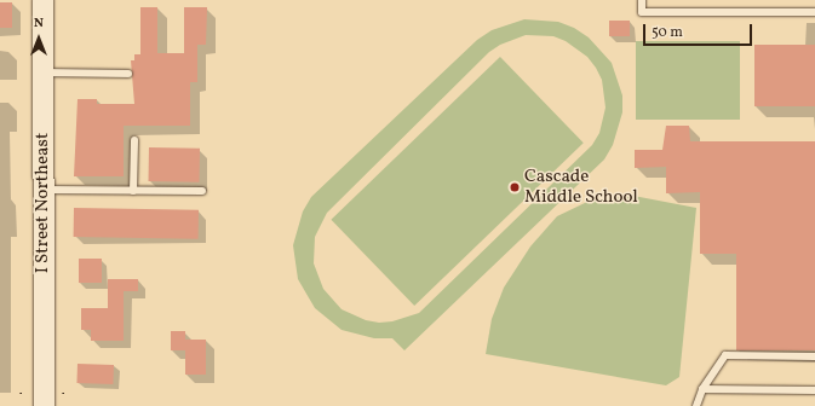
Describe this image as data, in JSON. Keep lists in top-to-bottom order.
{
  "streets": {
    "street": ["I Street Northeast"]
  },
  "places": ["Cascade Middle School"],
  "scale_bar": "50 m",
  "north": "top"
}
